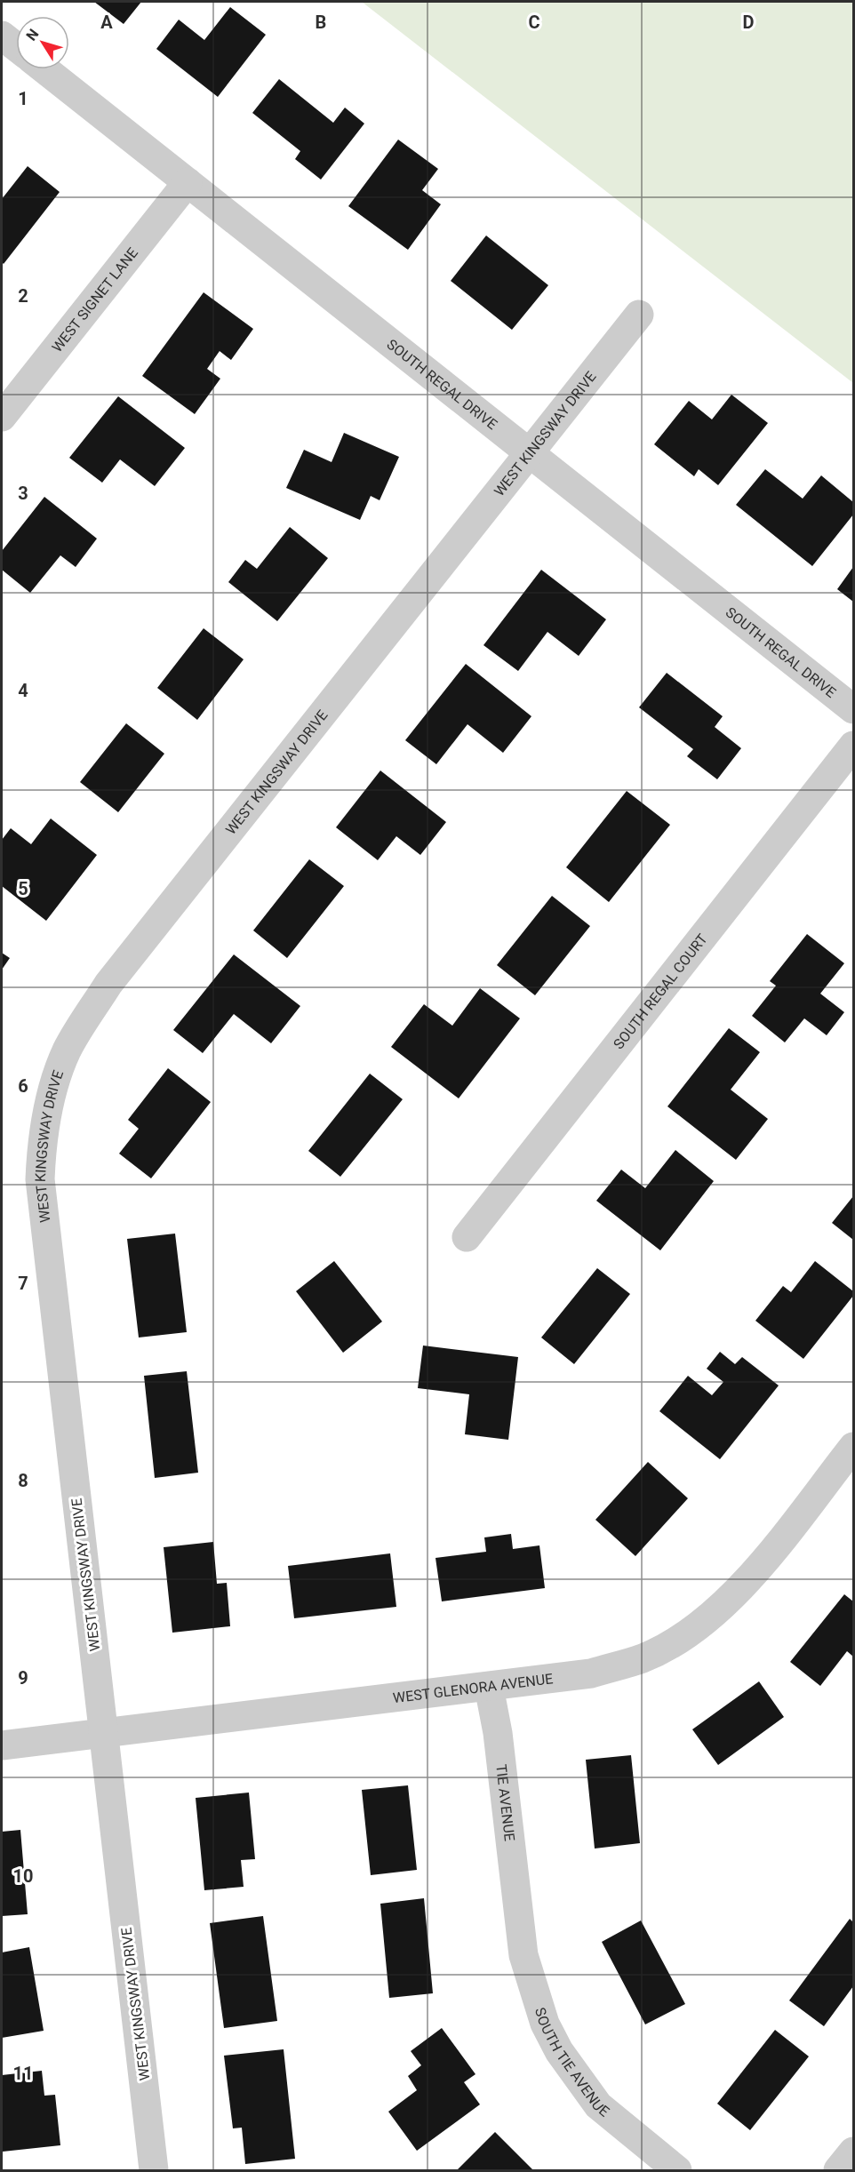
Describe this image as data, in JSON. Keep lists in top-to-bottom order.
{
  "streets": {
    "street": [
      "WEST SIGNET LANE",
      "SOUTH REGAL DRIVE",
      "WEST KINGSWAY DRIVE",
      "SOUTH REGAL COURT",
      "WEST GLENORA AVENUE",
      "TIE AVENUE",
      "SOUTH TIE AVENUE"
    ]
  },
  "crossings": [
    ["WEST SIGNET LANE", "SOUTH REGAL DRIVE"],
    ["SOUTH REGAL DRIVE", "WEST KINGSWAY DRIVE"],
    ["WEST KINGSWAY DRIVE", "WEST GLENORA AVENUE"],
    ["WEST GLENORA AVENUE", "TIE AVENUE"],
    ["TIE AVENUE", "SOUTH TIE AVENUE"]
  ],
  "north": "top left",
  "grid": {
    "columns": [
      "A",
      "B",
      "C",
      "D"
    ],
    "rows": [
      "1",
      "2",
      "3",
      "4",
      "5",
      "6",
      "7",
      "8",
      "9",
      "10",
      "11"
    ]
  }
}
